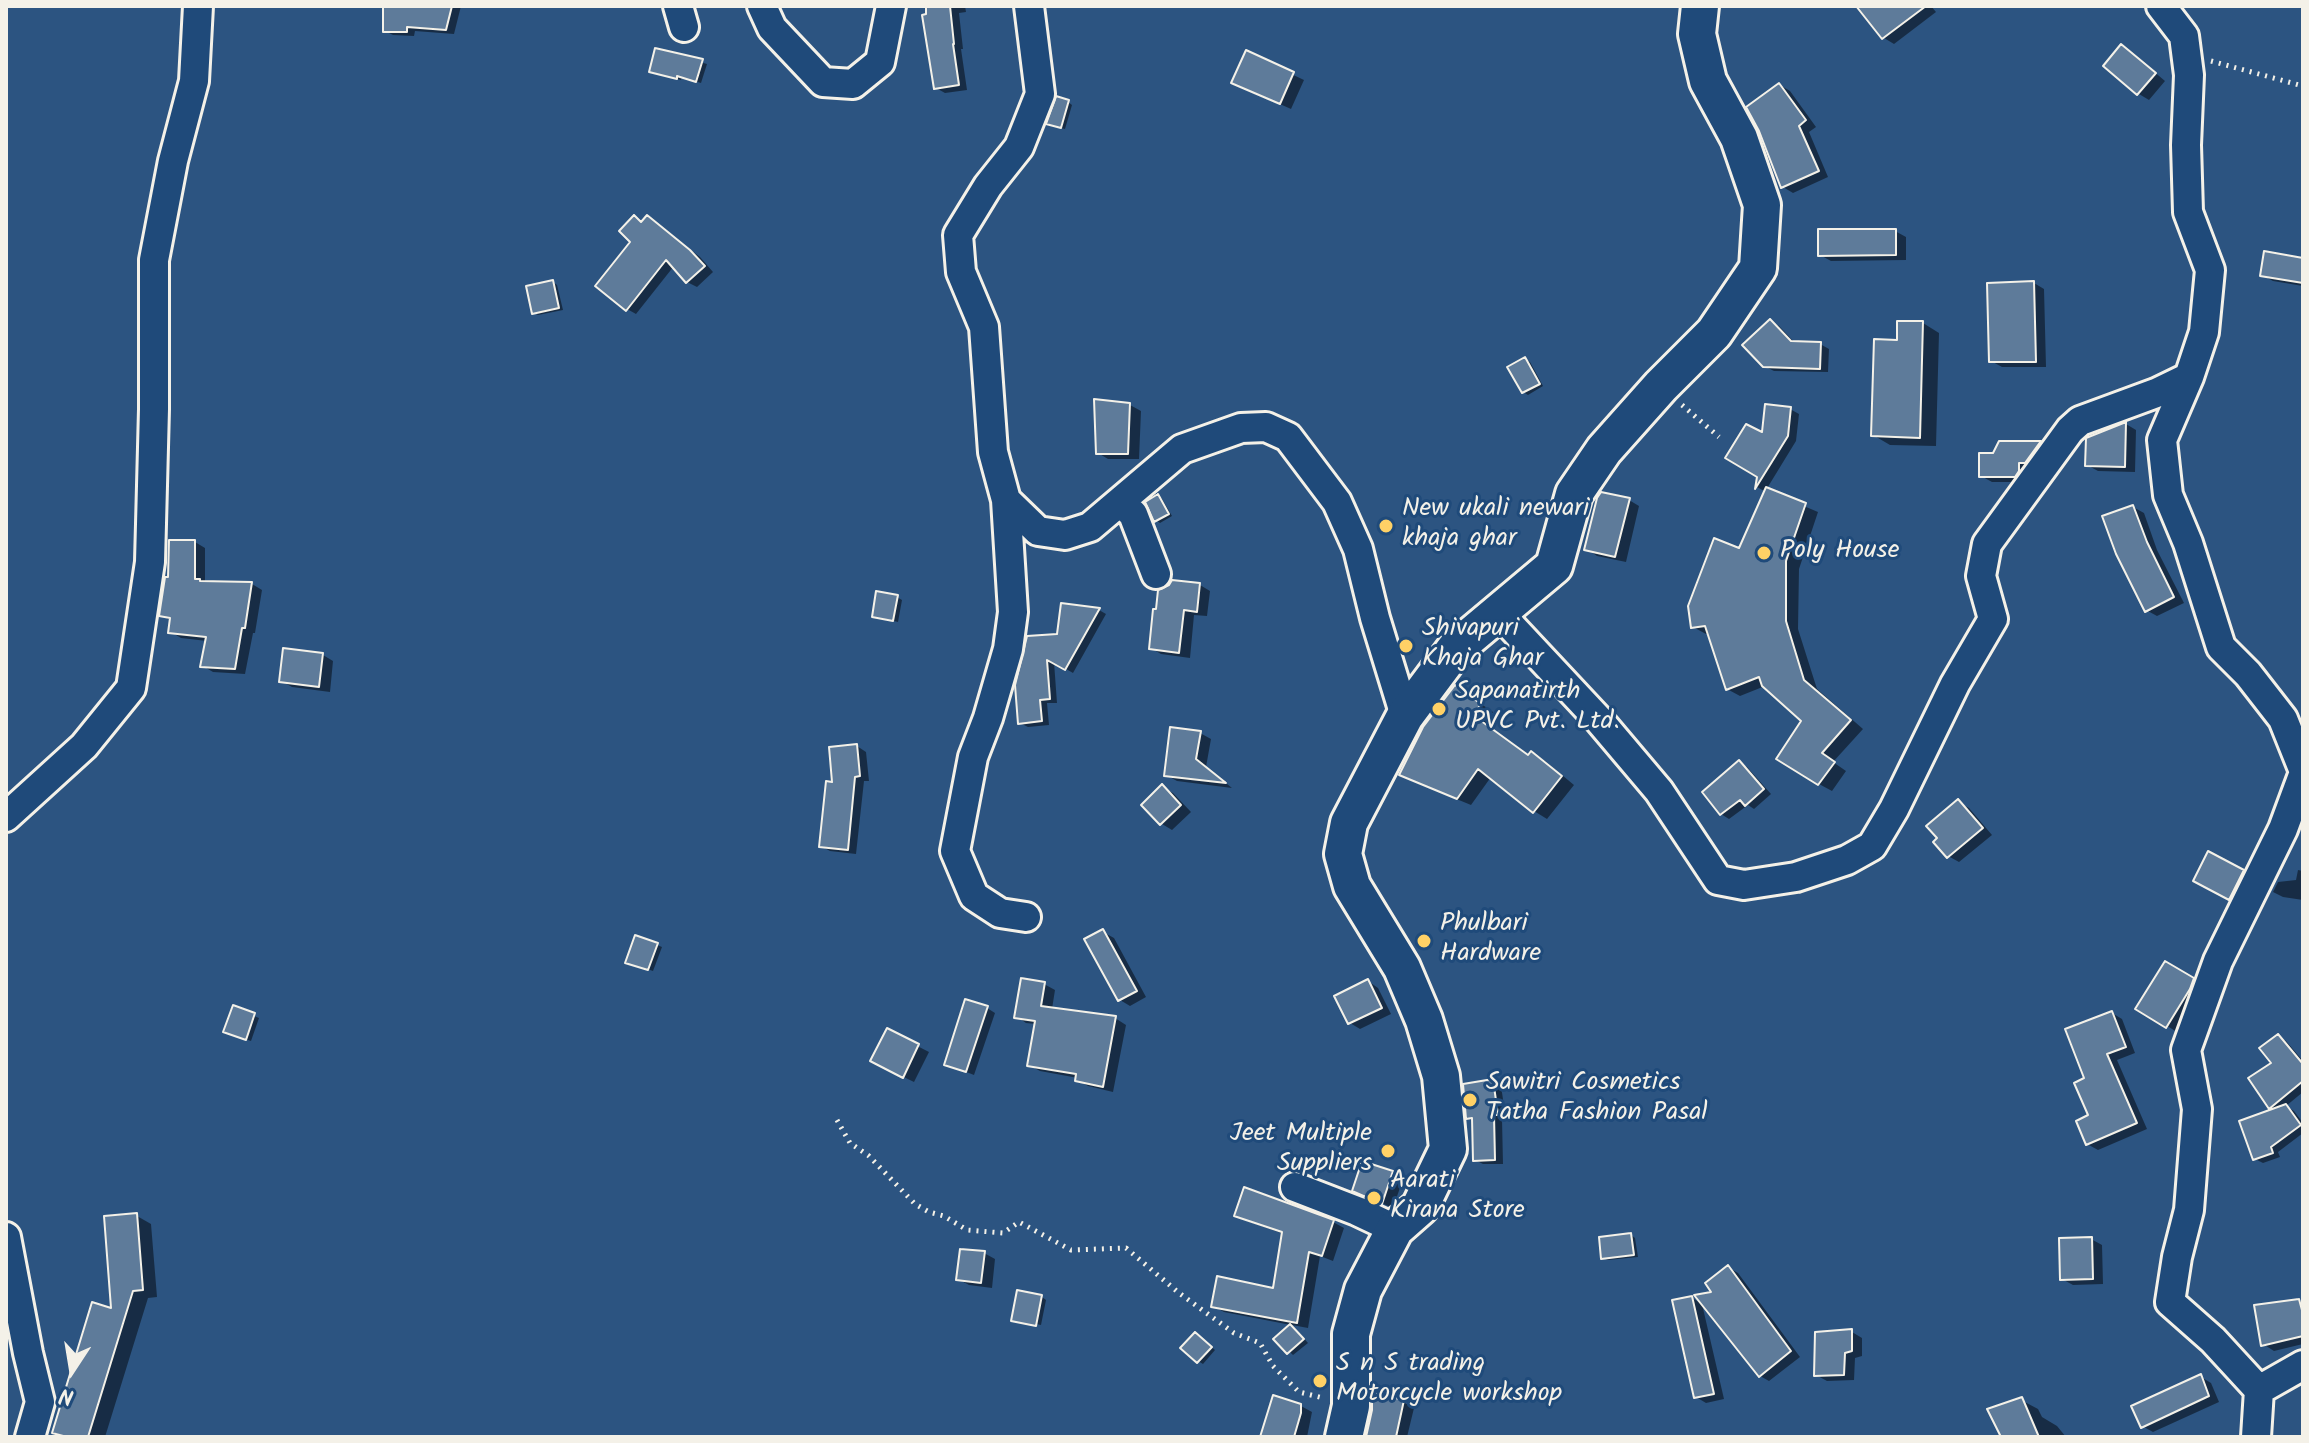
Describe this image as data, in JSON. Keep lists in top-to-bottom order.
{
  "places": [
    "New ukali newari khaja ghar",
    "Poly House",
    "Shivapuri Khaja Ghar",
    "Sapanatirth UPVC Pvt. Ltd.",
    "Phulbari Hardware",
    "Sawitri Cosmetics Tatha Fashion Pasal",
    "Jeet Multiple Suppliers",
    "Aarati Kirana Store",
    "S n S trading Motorcycle workshop"
  ],
  "north": "bottom"
}
